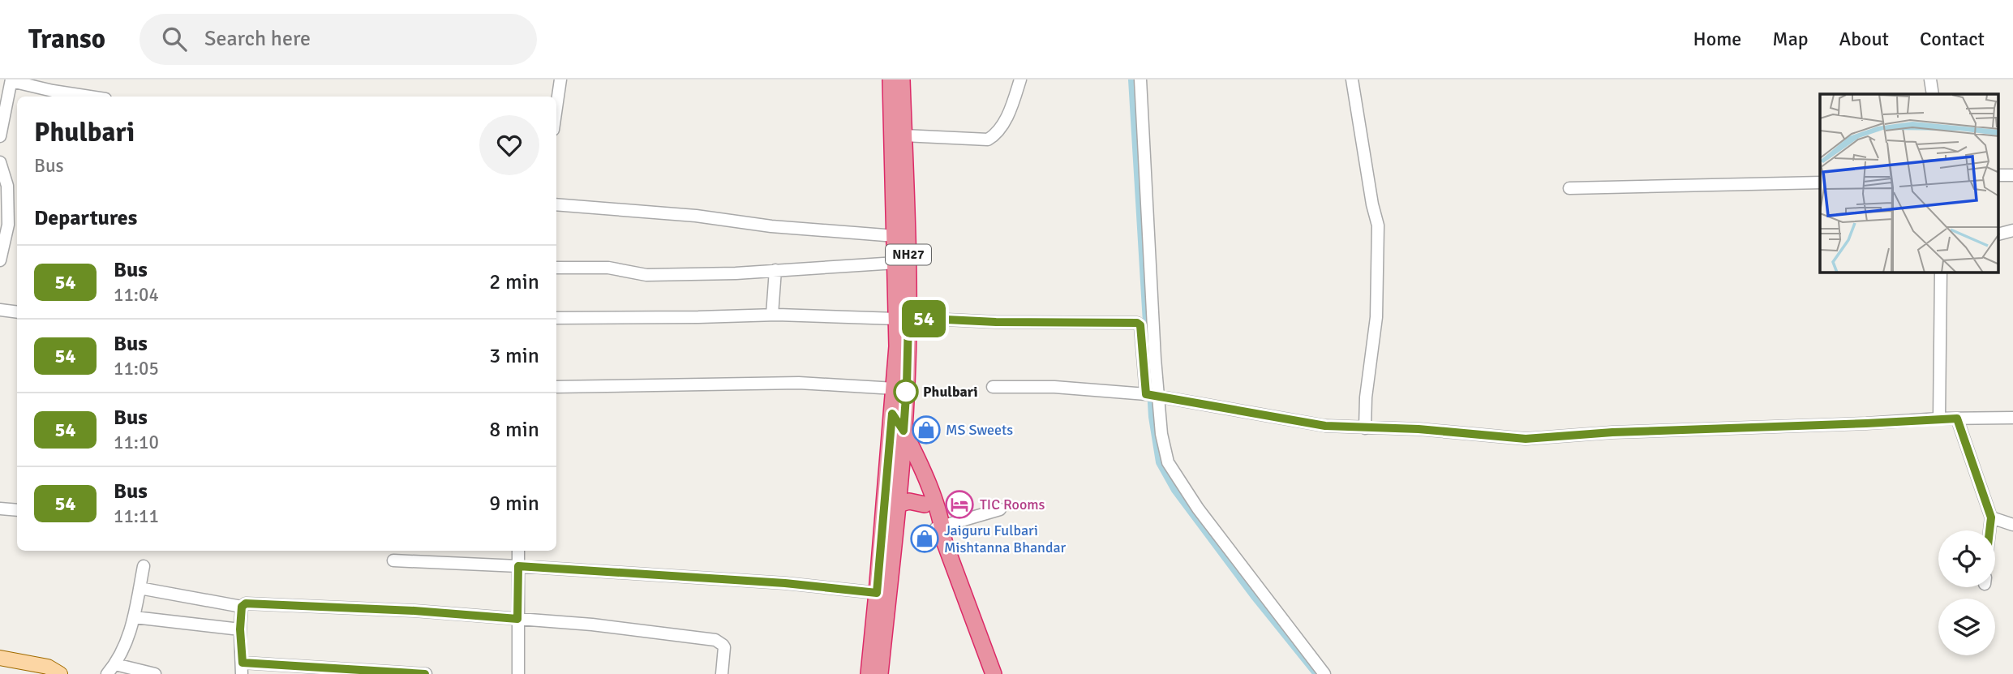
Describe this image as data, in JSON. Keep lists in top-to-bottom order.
{
  "streets": {
    "highway": ["NH27"]
  },
  "places": {
    "other": ["Phulbari"],
    "shop": ["MS Sweets", "Jaiguru Fulbari Mishtanna Bhandar"],
    "hotel": ["TIC Rooms"]
  },
  "lines": ["bus line 54"],
  "page": {
    "header": "Transo",
    "search": "Search here",
    "nav": [
      "Home",
      "Map",
      "About",
      "Contact"
    ],
    "on_map": "54",
    "heading": [
      ["Phulbari", "Bus"],
      "Departures"
    ],
    "list": [
      {
        "mark": "54",
        "name": "Bus",
        "note": "11:04",
        "value": "2 min"
      },
      {
        "mark": "54",
        "name": "Bus",
        "note": "11:05",
        "value": "3 min"
      },
      {
        "mark": "54",
        "name": "Bus",
        "note": "11:10",
        "value": "8 min"
      },
      {
        "mark": "54",
        "name": "Bus",
        "note": "11:11",
        "value": "9 min"
      }
    ]
  }
}
